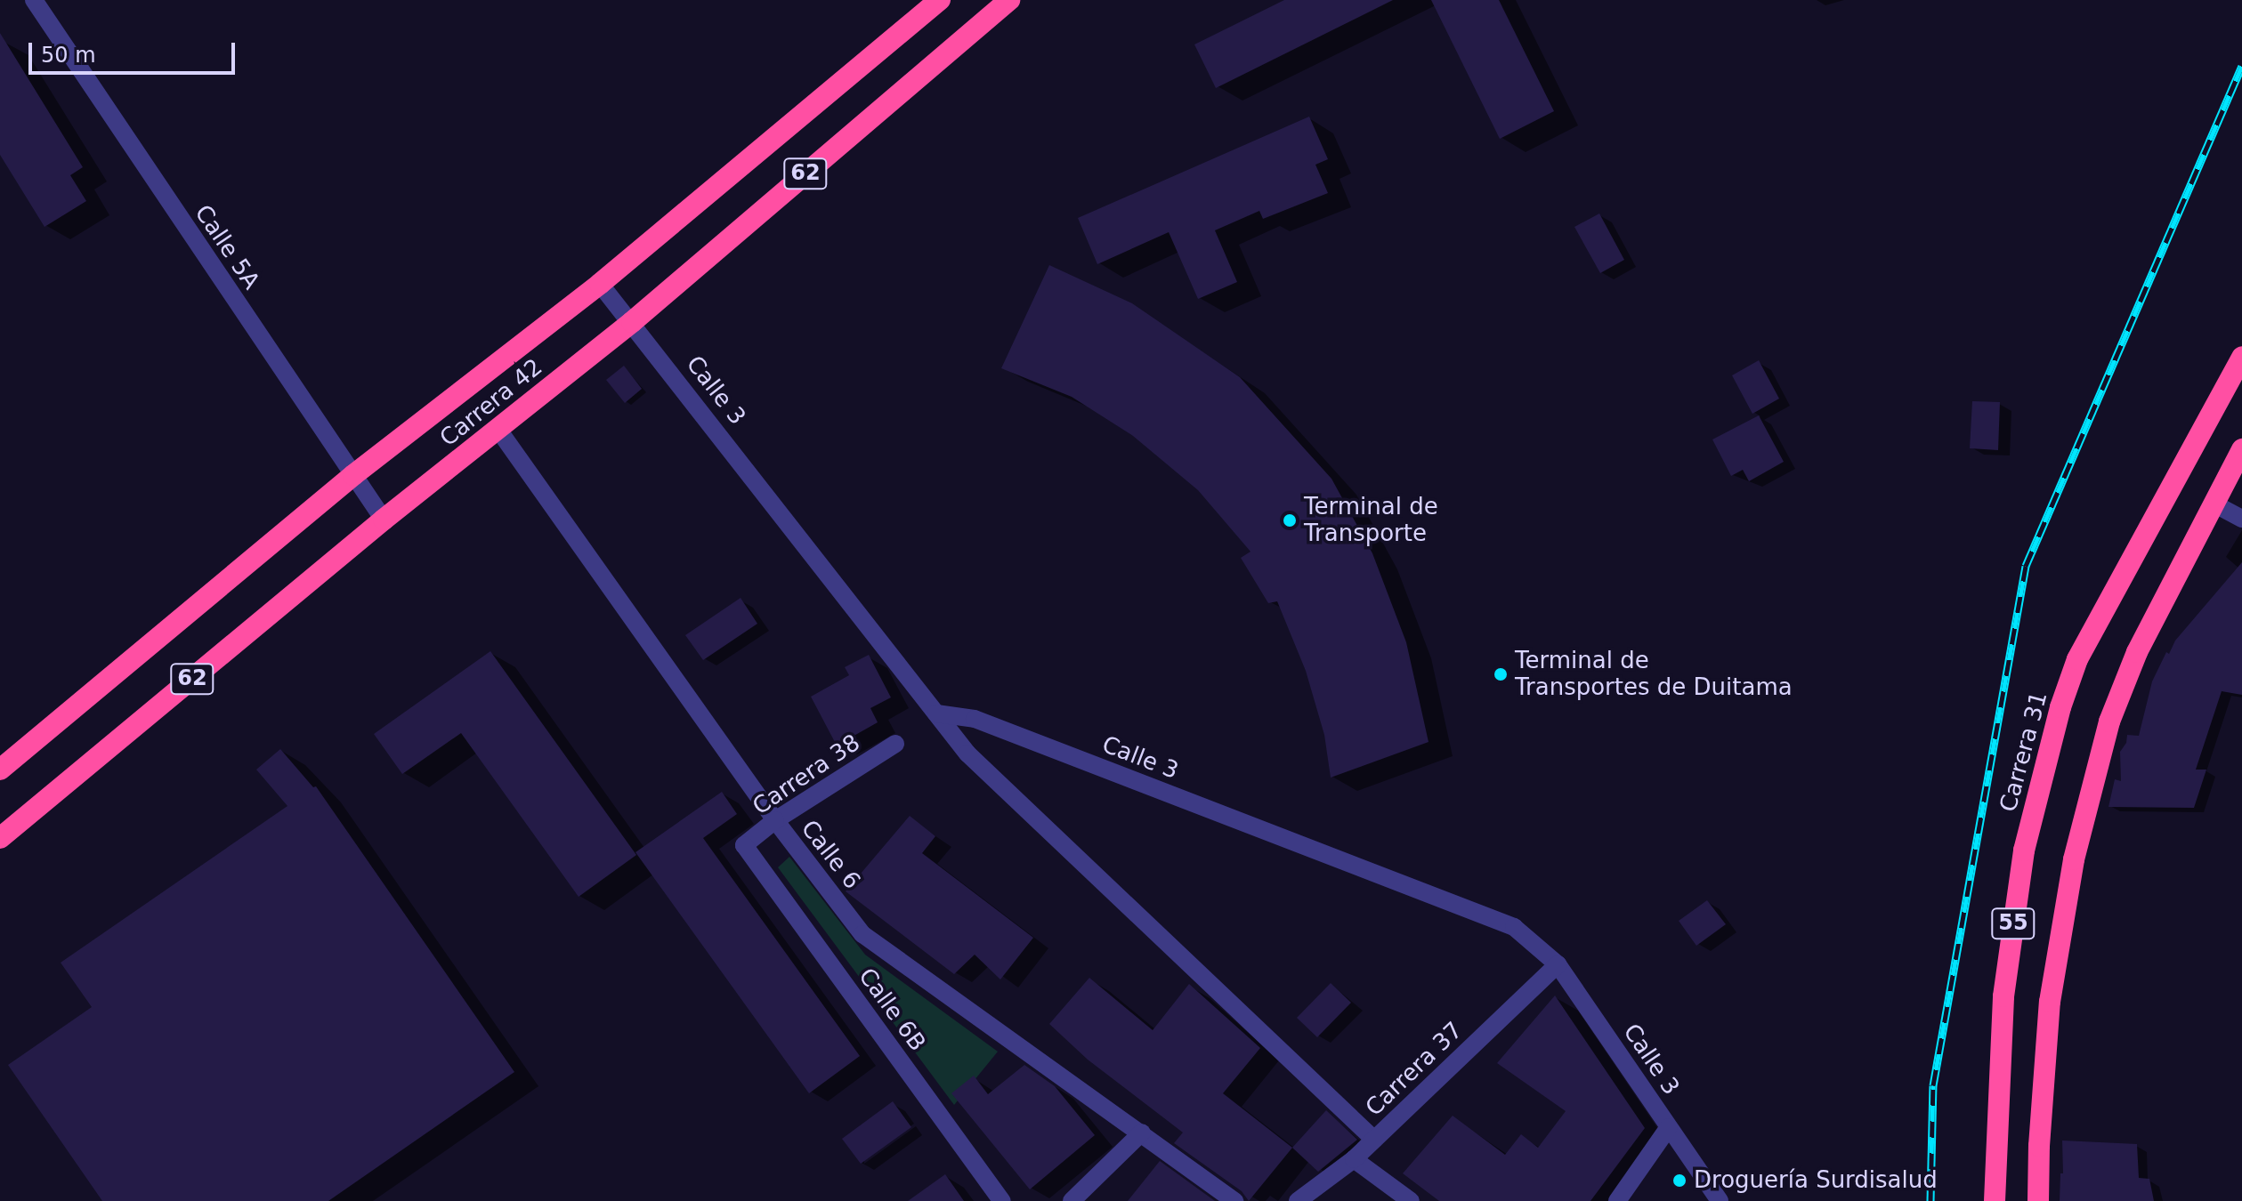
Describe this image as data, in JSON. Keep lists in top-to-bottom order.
{
  "streets": {
    "highway": [
      "62",
      "Carrera 42",
      "Carrera 31",
      "55"
    ],
    "street": [
      "Calle 5A",
      "Calle 3",
      "Carrera 38",
      "Calle 6",
      "Calle 6B",
      "Carrera 37"
    ]
  },
  "crossings": [
    ["Calle 5A", "Carrera 42"],
    ["Calle 3", "Carrera 42"],
    ["Calle 3", "Carrera 37"],
    ["Carrera 42", "Calle 6"],
    ["Carrera 38", "Calle 6"],
    ["Carrera 38", "Calle 6B"]
  ],
  "places": ["Terminal de Transporte", "Terminal de Transportes de Duitama", "Droguería Surdisalud"],
  "scale_bar": "50 m"
}
